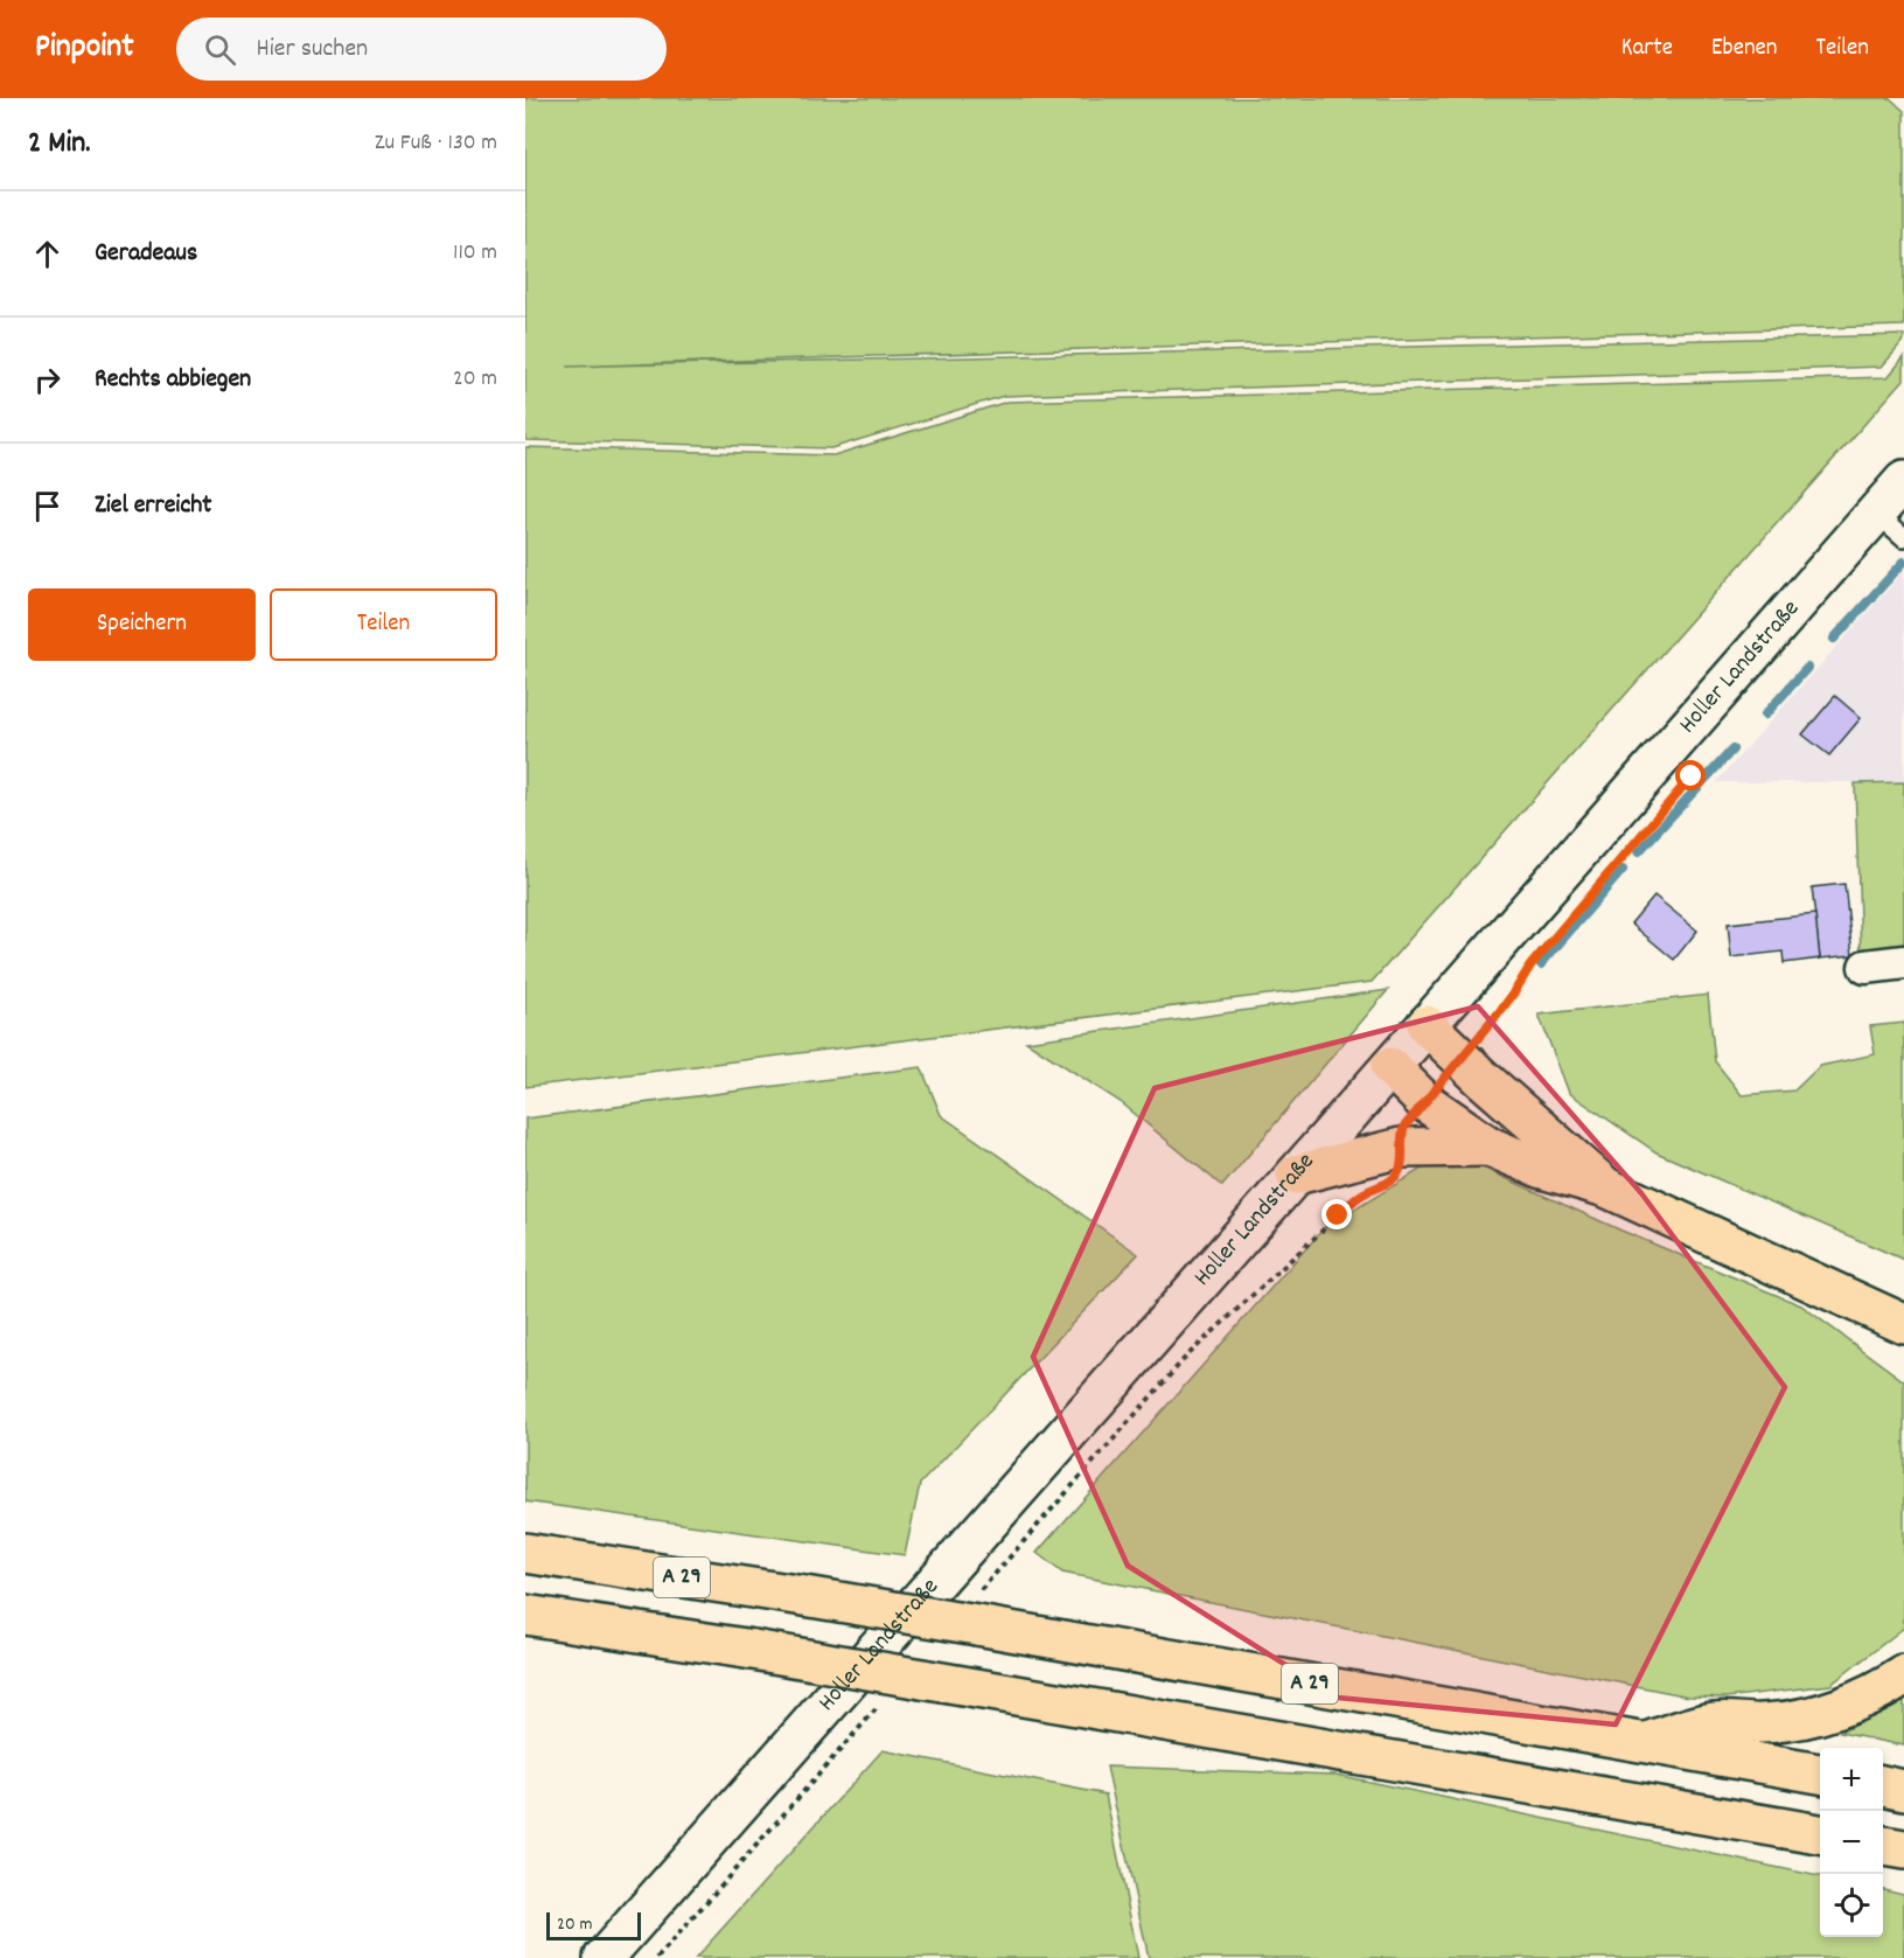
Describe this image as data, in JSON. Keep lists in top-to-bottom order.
{
  "streets": {
    "highway": ["A 29"],
    "main road": ["Holler Landstraße"]
  },
  "scale_bar": "20 m",
  "page": {
    "header": "Pinpoint",
    "search": "Hier suchen",
    "nav": ["Karte", "Ebenen", "Teilen"],
    "heading": ["2 Min.", "Zu Fuß · 130 m"],
    "list": [
      ["Geradeaus", "110 m"],
      ["Rechts abbiegen", "20 m"],
      "Ziel erreicht"
    ],
    "buttons": ["Speichern", "Teilen"],
    "map_buttons": ["+", "−"],
    "scale": "20 m"
  }
}
